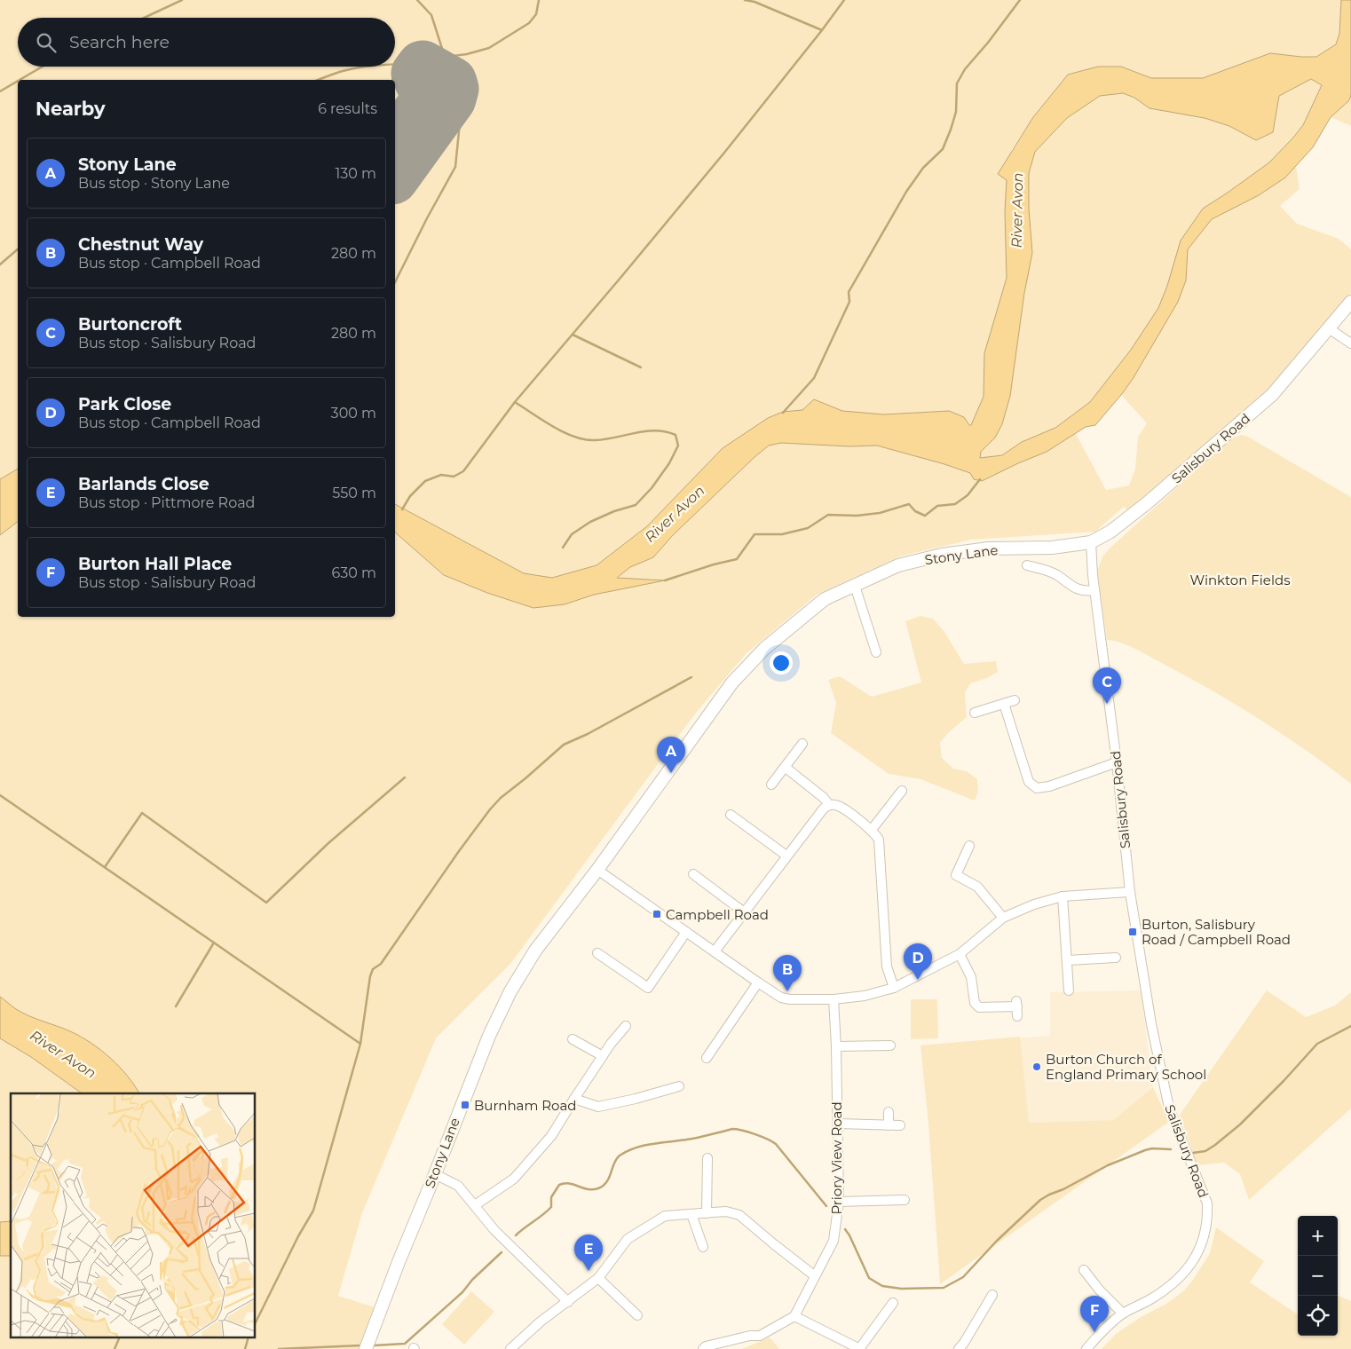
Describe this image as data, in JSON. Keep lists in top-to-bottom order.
{
  "streets": {
    "main road": ["Salisbury Road", "Stony Lane"],
    "street": ["Priory View Road"]
  },
  "crossings": [
    ["Salisbury Road", "Stony Lane"]
  ],
  "water": ["River Avon"],
  "parks": ["Winkton Fields"],
  "places": {
    "transit": ["Campbell Road", "Burton, Salisbury Road / Campbell Road", "Burnham Road"],
    "other": ["Burton Church of England Primary School"]
  },
  "page": {
    "search": "Search here",
    "heading": ["Nearby", "6 results"],
    "list": [
      {
        "mark": "A",
        "name": "Stony Lane",
        "note": "Bus stop · Stony Lane",
        "value": "130 m"
      },
      {
        "mark": "B",
        "name": "Chestnut Way",
        "note": "Bus stop · Campbell Road",
        "value": "280 m"
      },
      {
        "mark": "C",
        "name": "Burtoncroft",
        "note": "Bus stop · Salisbury Road",
        "value": "280 m"
      },
      {
        "mark": "D",
        "name": "Park Close",
        "note": "Bus stop · Campbell Road",
        "value": "300 m"
      },
      {
        "mark": "E",
        "name": "Barlands Close",
        "note": "Bus stop · Pittmore Road",
        "value": "550 m"
      },
      {
        "mark": "F",
        "name": "Burton Hall Place",
        "note": "Bus stop · Salisbury Road",
        "value": "630 m"
      }
    ],
    "pins": [
      "C",
      "A",
      "D",
      "B",
      "E",
      "F"
    ],
    "map_buttons": ["+", "−"]
  }
}
